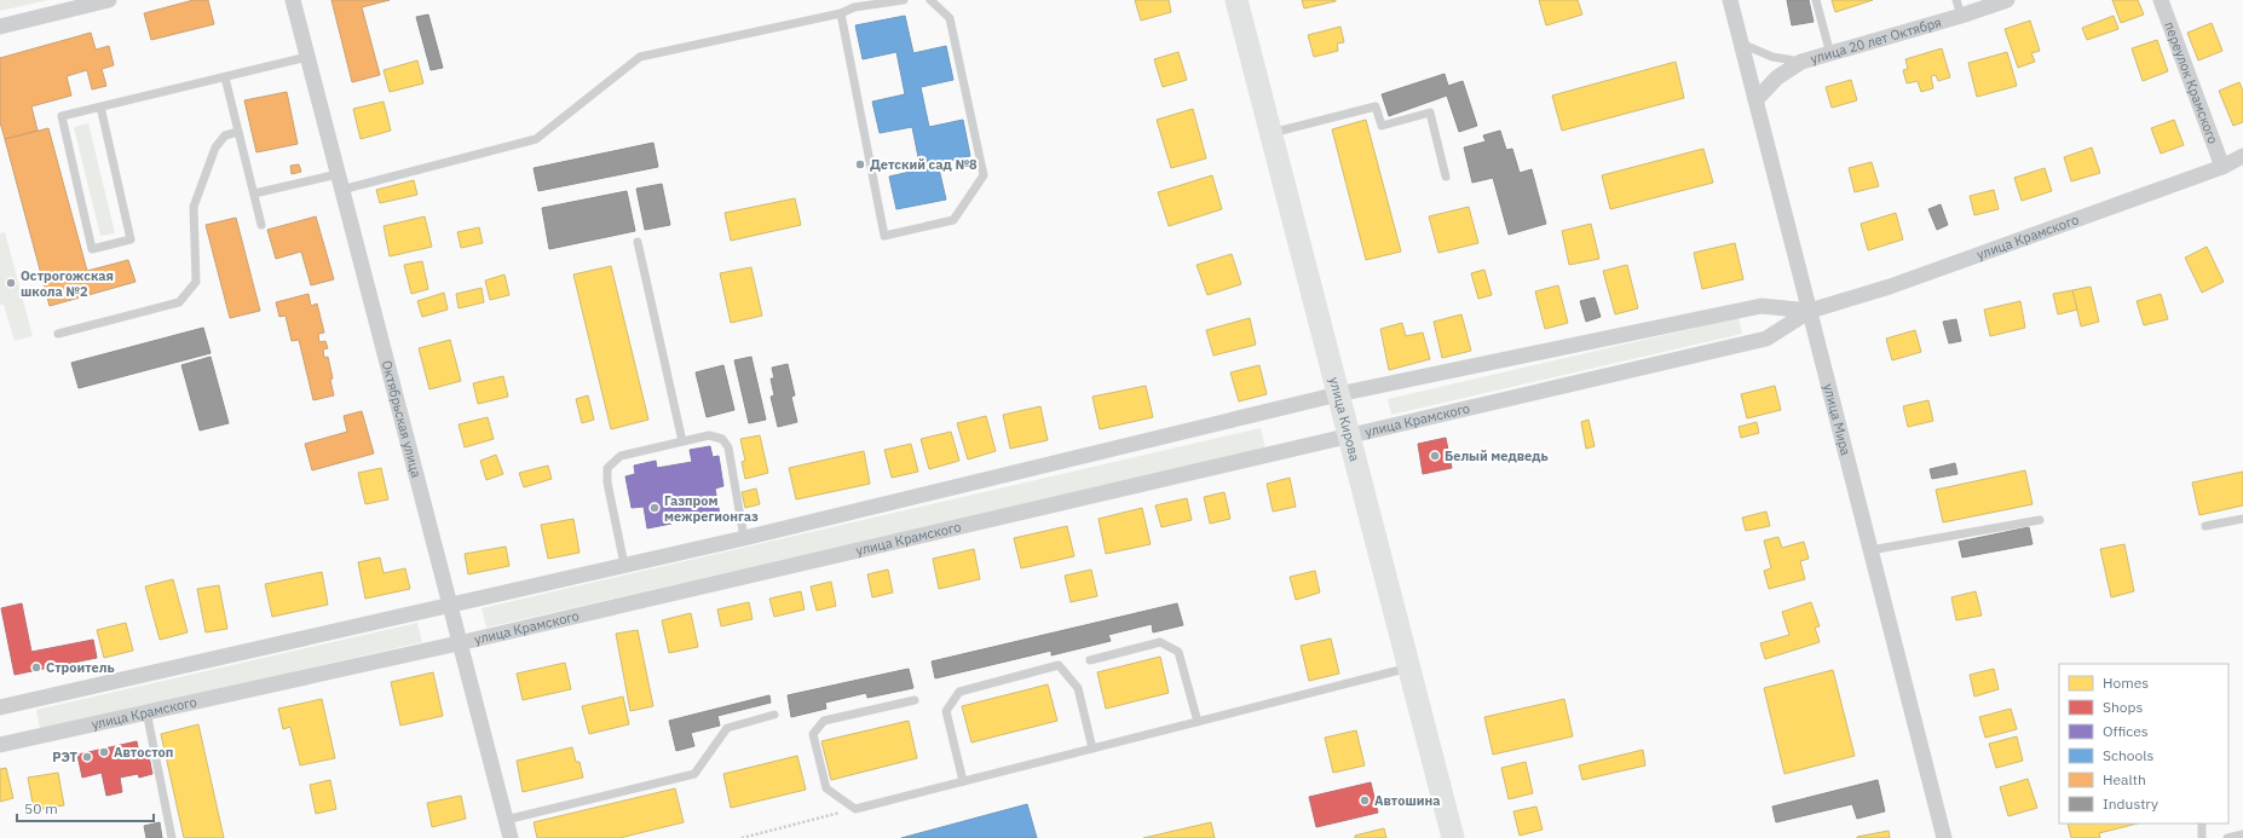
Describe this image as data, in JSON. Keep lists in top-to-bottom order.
{
  "streets": {
    "main road": ["улица Кирова"],
    "street": [
      "улица 20 лет Октября",
      "переулок Крамского",
      "улица Крамского",
      "улица Мира",
      "Октябрьская улица"
    ]
  },
  "crossings": [
    ["улица 20 лет Октября", "улица Мира"],
    ["переулок Крамского", "улица Крамского"],
    ["улица Крамского", "улица Кирова"],
    ["улица Крамского", "улица Мира"],
    ["улица Крамского", "Октябрьская улица"]
  ],
  "places": [
    "Детский сад №8",
    "Острогожская школа №2",
    "Белый медведь",
    "Газпром межрегионгаз",
    "Строитель",
    "Автостоп",
    "РЭТ",
    "Автошина"
  ],
  "legend": [
    "Homes",
    "Shops",
    "Offices",
    "Schools",
    "Health",
    "Industry"
  ],
  "scale_bar": "50 m"
}
